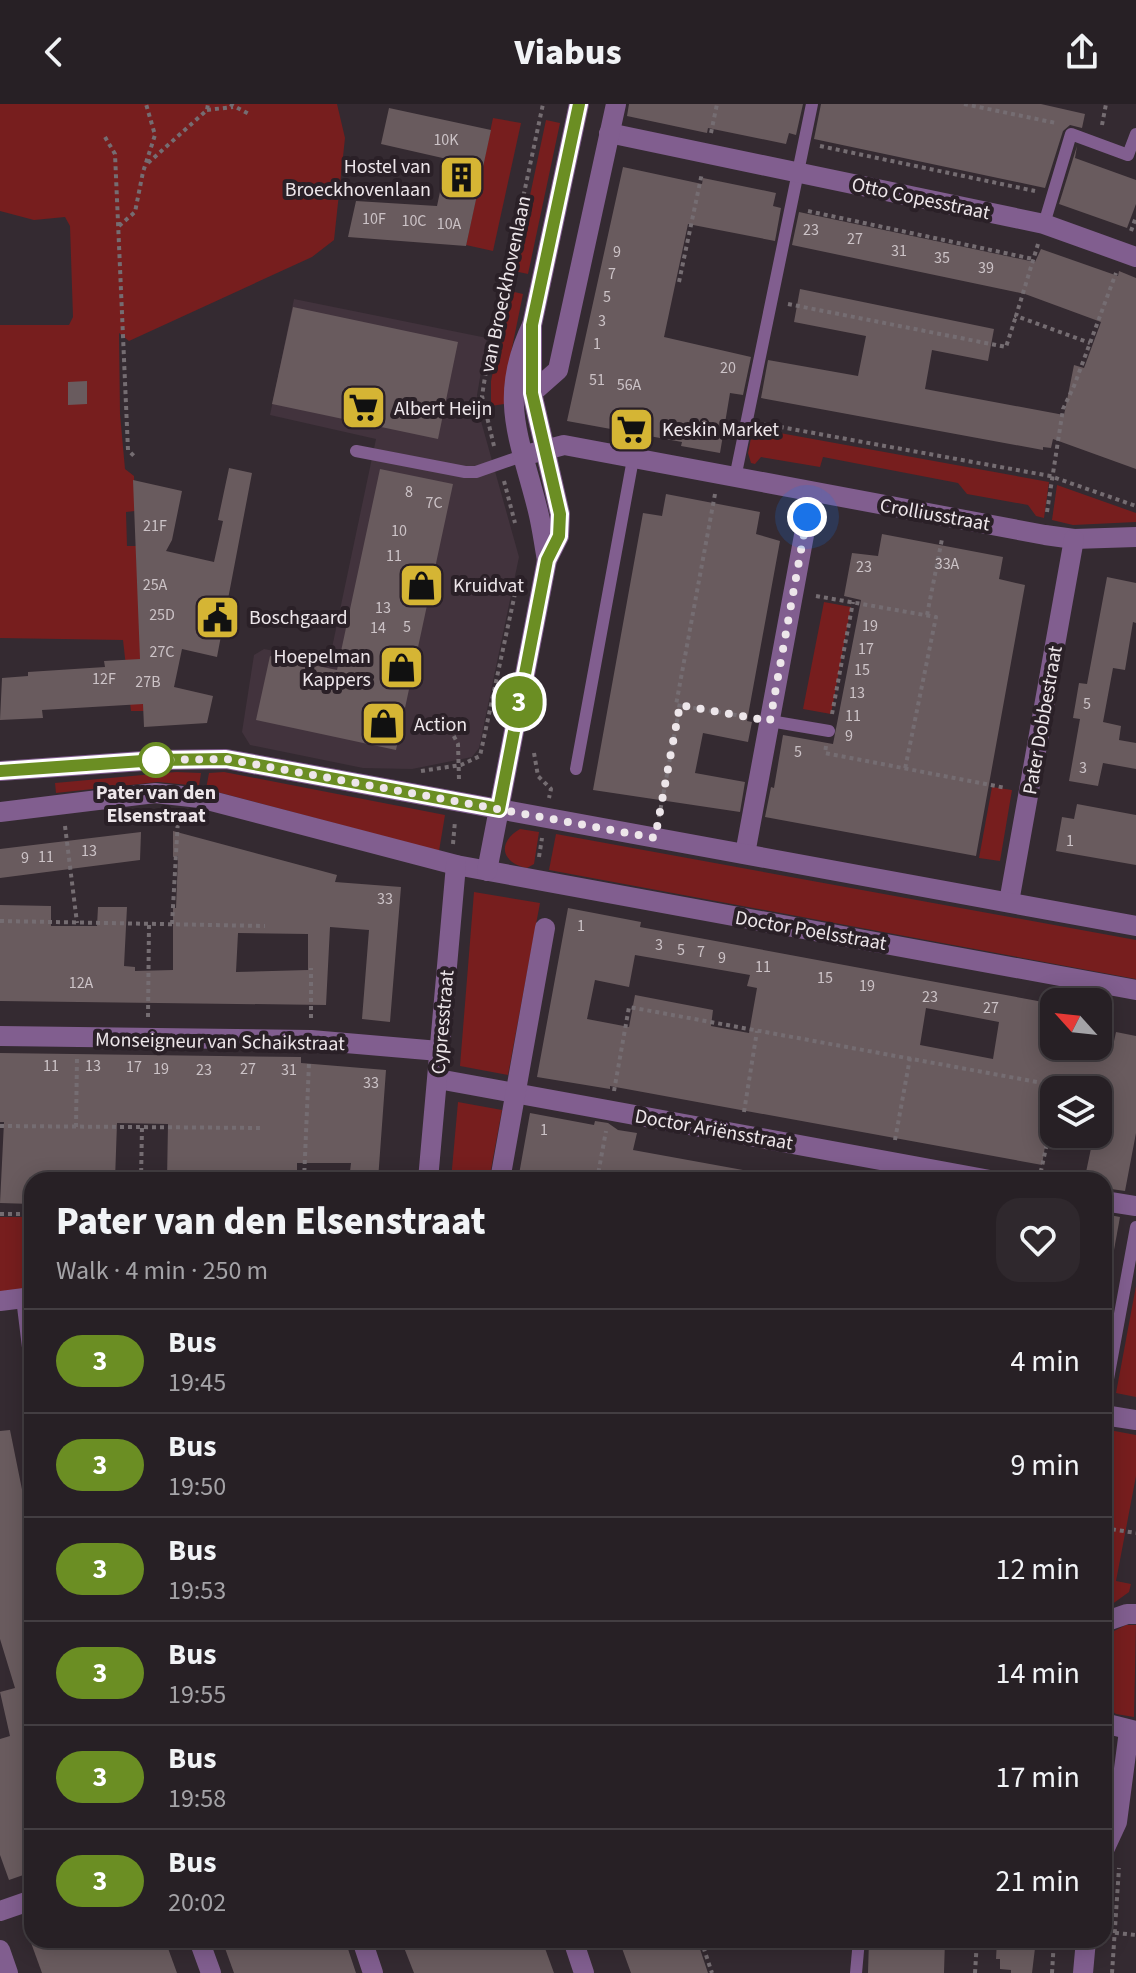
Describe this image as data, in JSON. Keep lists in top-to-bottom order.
{
  "streets": {
    "street": [
      "Otto Copesstraat",
      "van Broeckhovenlaan",
      "Crolliusstraat",
      "Pater Dobbestraat",
      "Doctor Poelsstraat",
      "Cypresstraat",
      "Monseigneur van Schaikstraat",
      "Doctor Ariënsstraat"
    ]
  },
  "crossings": [
    ["van Broeckhovenlaan", "Crolliusstraat"],
    ["Crolliusstraat", "Pater Dobbestraat"],
    ["Cypresstraat", "Monseigneur van Schaikstraat"],
    ["Cypresstraat", "Doctor Ariënsstraat"]
  ],
  "places": {
    "building": ["Hostel van Broeckhovenlaan"],
    "supermarket": ["Albert Heijn", "Keskin Market"],
    "shop": ["Kruidvat", "Hoepelman Kappers", "Action"],
    "public building": ["Boschgaard"],
    "other": ["Pater van den Elsenstraat"]
  },
  "lines": ["bus line 3"],
  "house_numbers": [
    "10K",
    "10F",
    "10C",
    "10A",
    "23",
    "27",
    "31",
    "9",
    "35",
    "39",
    "7",
    "5",
    "3",
    "1",
    "20",
    "51",
    "56A",
    "8",
    "7C",
    "21F",
    "10",
    "11",
    "33A",
    "23",
    "25A",
    "13",
    "25D",
    "19",
    "5",
    "14",
    "17",
    "27C",
    "15",
    "12F",
    "27B",
    "13",
    "5",
    "11",
    "9",
    "5",
    "3",
    "1",
    "13",
    "11",
    "9",
    "33",
    "1",
    "3",
    "5",
    "7",
    "9",
    "11",
    "15",
    "12A",
    "19",
    "23",
    "27",
    "11",
    "13",
    "17",
    "19",
    "27",
    "23",
    "31",
    "33",
    "1"
  ],
  "north": "top left",
  "page": {
    "header": "Viabus",
    "on_map": "3",
    "heading": ["Pater van den Elsenstraat", "Walk · 4 min · 250 m"],
    "list": [
      {
        "mark": "3",
        "name": "Bus",
        "note": "19:45",
        "value": "4 min"
      },
      {
        "mark": "3",
        "name": "Bus",
        "note": "19:50",
        "value": "9 min"
      },
      {
        "mark": "3",
        "name": "Bus",
        "note": "19:53",
        "value": "12 min"
      },
      {
        "mark": "3",
        "name": "Bus",
        "note": "19:55",
        "value": "14 min"
      },
      {
        "mark": "3",
        "name": "Bus",
        "note": "19:58",
        "value": "17 min"
      },
      {
        "mark": "3",
        "name": "Bus",
        "note": "20:02",
        "value": "21 min"
      }
    ]
  }
}
